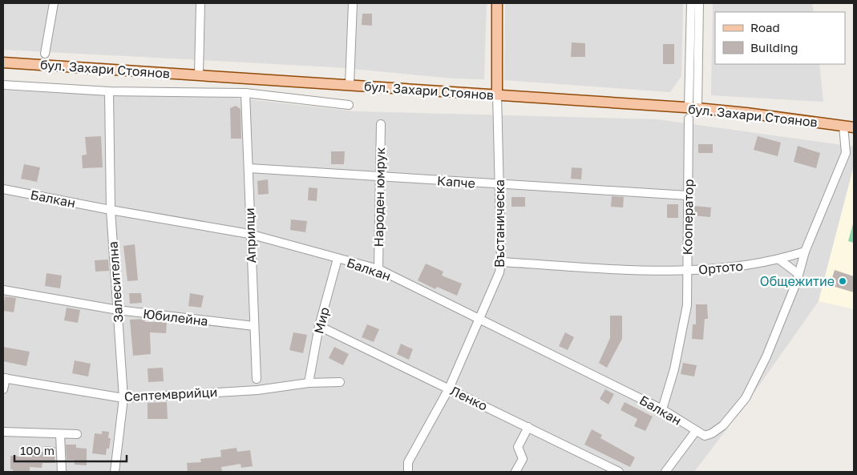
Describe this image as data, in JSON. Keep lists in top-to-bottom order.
{
  "streets": {
    "main road": ["бул. Захари Стоянов", "Въстаническа"],
    "street": [
      "Капче",
      "Народен юмрук",
      "Балкан",
      "Кооператор",
      "Априлци",
      "Ортото",
      "Залесителна",
      "Юбилейна",
      "Мир",
      "Септемврийци",
      "Ленко"
    ]
  },
  "crossings": [
    ["бул. Захари Стоянов", "Въстаническа"],
    ["Капче", "Народен юмрук"],
    ["Капче", "Кооператор"],
    ["Капче", "Въстаническа"],
    ["Капче", "Априлци"],
    ["Народен юмрук", "Балкан"],
    ["Балкан", "Кооператор"],
    ["Балкан", "Въстаническа"],
    ["Балкан", "Априлци"],
    ["Балкан", "Залесителна"],
    ["Балкан", "Мир"],
    ["Кооператор", "Ортото"],
    ["Въстаническа", "Ортото"],
    ["Въстаническа", "Ленко"],
    ["Априлци", "Юбилейна"],
    ["Залесителна", "Юбилейна"],
    ["Залесителна", "Септемврийци"],
    ["Мир", "Септемврийци"],
    ["Мир", "Ленко"]
  ],
  "places": ["Общежитие"],
  "legend": ["Road", "Building"],
  "scale_bar": "100 m"
}
